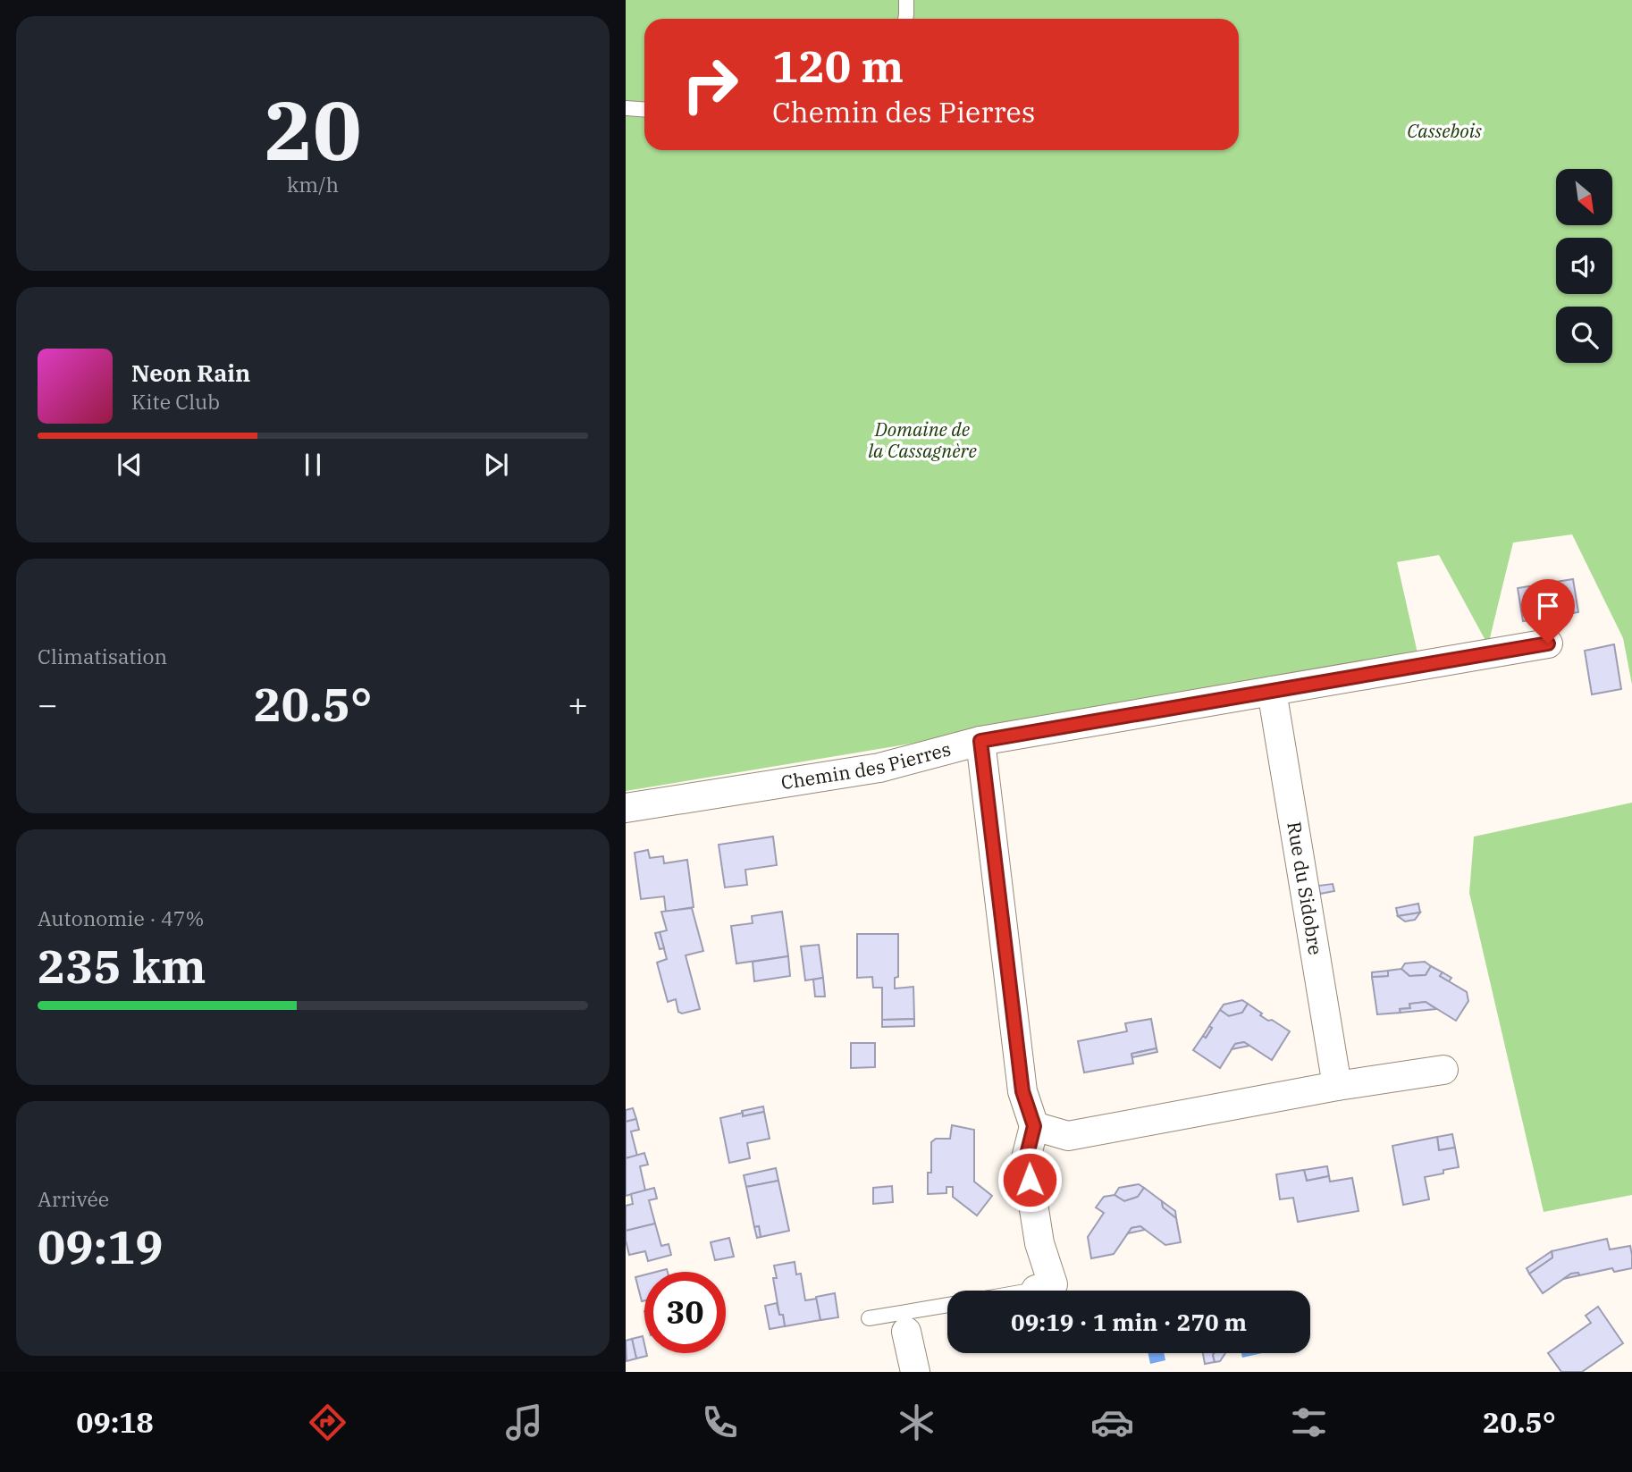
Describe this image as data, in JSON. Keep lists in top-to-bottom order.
{
  "streets": {
    "street": ["Chemin des Pierres", "Rue du Sidobre"]
  },
  "crossings": [
    ["Chemin des Pierres", "Rue du Sidobre"]
  ],
  "parks": ["Cassebois", "Domaine de la Cassagnère"],
  "north": "bottom right",
  "page": {
    "tile": [
      ["20", "km/h"],
      "Climatisation",
      ["Autonomie · 47%", "235 km"],
      ["Arrivée", "09:19"]
    ],
    "turn": ["120 m", "Chemin des Pierres"],
    "song": ["Neon Rain", "Kite Club"],
    "heat": ["−", "20.5°", "+"],
    "limit": "30",
    "trip": "09:19 · 1 min · 270 m",
    "tabs": ["09:18", "20.5°"]
  }
}
